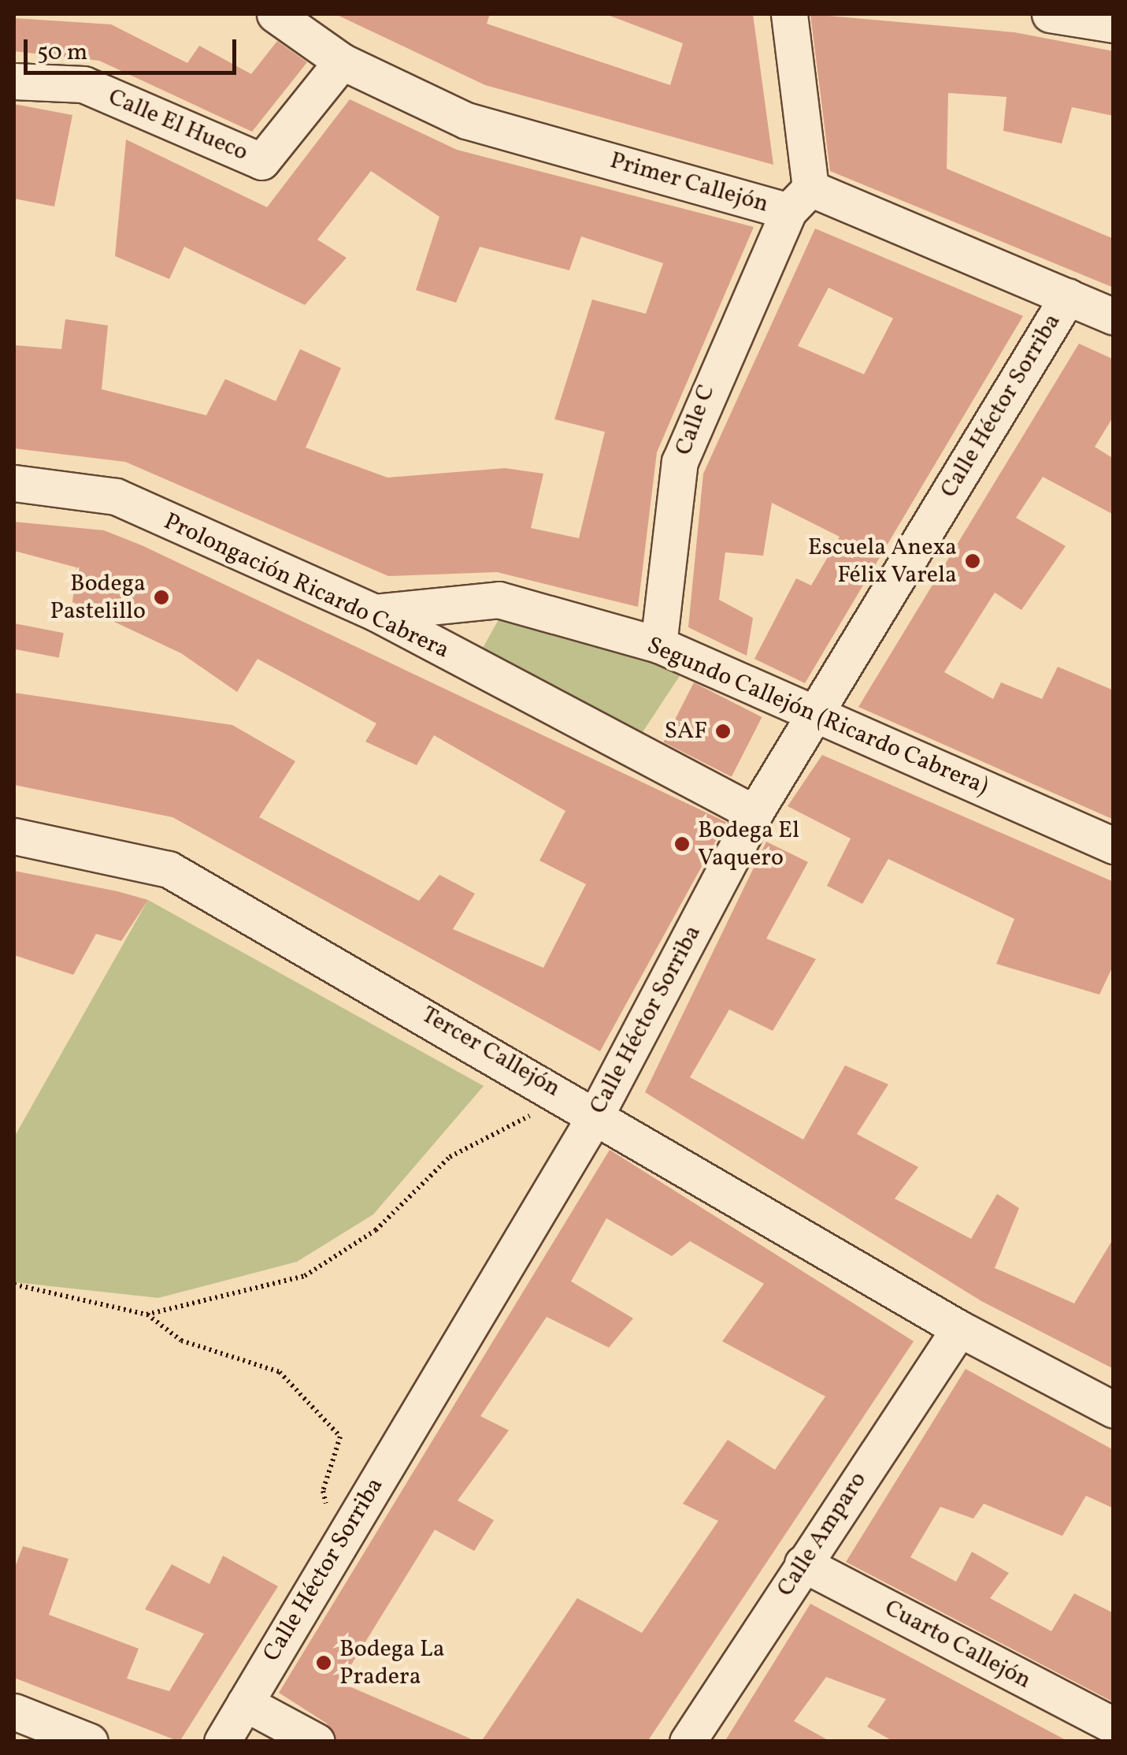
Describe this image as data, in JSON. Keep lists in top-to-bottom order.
{
  "streets": {
    "street": [
      "Calle El Hueco",
      "Primer Callejón",
      "Calle Héctor Sorriba",
      "Calle C",
      "Prolongación Ricardo Cabrera",
      "Segundo Callejón (Ricardo Cabrera)",
      "Tercer Callejón",
      "Calle Amparo",
      "Cuarto Callejón"
    ]
  },
  "crossings": [
    ["Calle El Hueco", "Primer Callejón"],
    ["Primer Callejón", "Calle Héctor Sorriba"],
    ["Primer Callejón", "Calle C"],
    ["Calle Héctor Sorriba", "Prolongación Ricardo Cabrera"],
    ["Calle Héctor Sorriba", "Segundo Callejón (Ricardo Cabrera)"],
    ["Calle Héctor Sorriba", "Tercer Callejón"],
    ["Calle C", "Segundo Callejón (Ricardo Cabrera)"],
    ["Prolongación Ricardo Cabrera", "Segundo Callejón (Ricardo Cabrera)"],
    ["Tercer Callejón", "Calle Amparo"],
    ["Calle Amparo", "Cuarto Callejón"]
  ],
  "places": [
    "Escuela Anexa Félix Varela",
    "Bodega Pastelillo",
    "SAF",
    "Bodega El Vaquero",
    "Bodega La Pradera"
  ],
  "scale_bar": "50 m"
}
